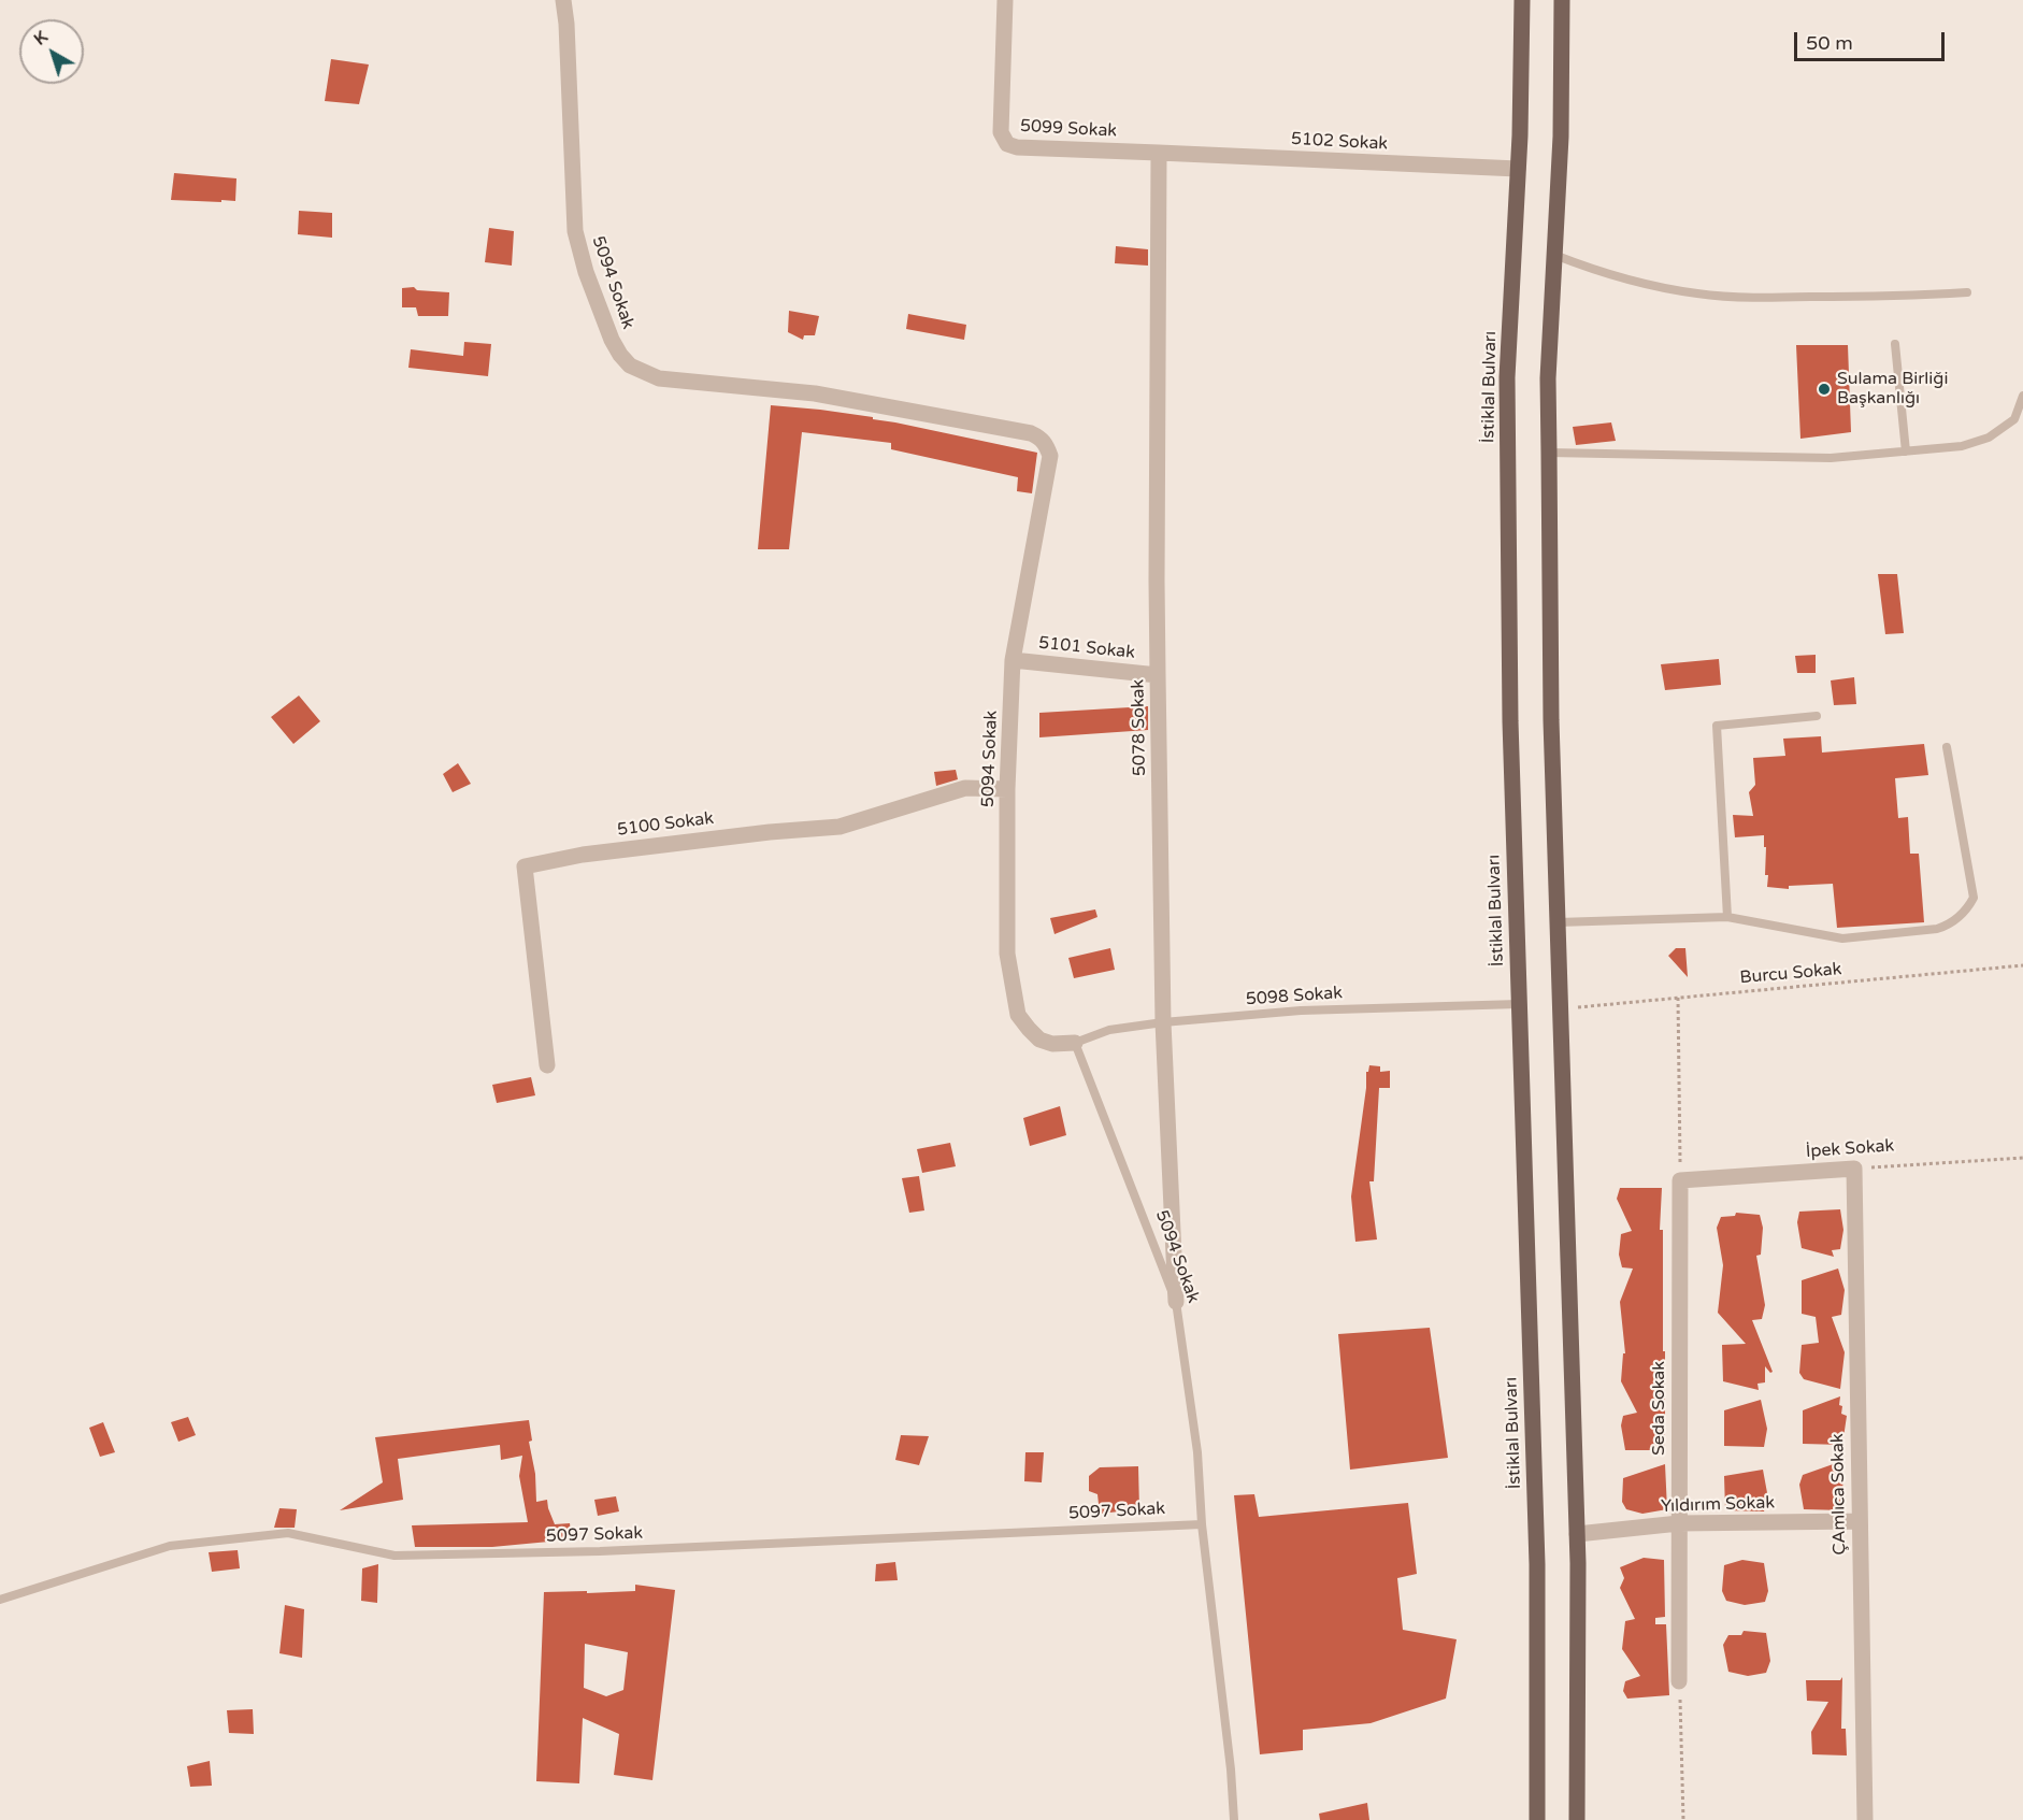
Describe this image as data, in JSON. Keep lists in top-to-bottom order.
{
  "streets": {
    "main road": ["İstiklal Bulvarı"],
    "street": [
      "5099 Sokak",
      "5102 Sokak",
      "5094 Sokak",
      "5101 Sokak",
      "5078 Sokak",
      "5100 Sokak",
      "İpek Sokak",
      "Seda Sokak",
      "ÇAmlıca Sokak",
      "Yıldırım Sokak"
    ],
    "lane": ["5098 Sokak", "5097 Sokak"],
    "path": ["Burcu Sokak"]
  },
  "crossings": [
    ["5099 Sokak", "5102 Sokak"],
    ["5099 Sokak", "5078 Sokak"],
    ["5102 Sokak", "İstiklal Bulvarı"],
    ["5102 Sokak", "5078 Sokak"],
    ["5094 Sokak", "5101 Sokak"],
    ["5094 Sokak", "5078 Sokak"],
    ["5094 Sokak", "5100 Sokak"],
    ["5094 Sokak", "5098 Sokak"],
    ["5094 Sokak", "5097 Sokak"],
    ["İstiklal Bulvarı", "5098 Sokak"],
    ["5101 Sokak", "5078 Sokak"],
    ["5078 Sokak", "5098 Sokak"],
    ["İpek Sokak", "Seda Sokak"],
    ["İpek Sokak", "ÇAmlıca Sokak"],
    ["Seda Sokak", "Yıldırım Sokak"],
    ["ÇAmlıca Sokak", "Yıldırım Sokak"]
  ],
  "places": ["Sulama Birliği Başkanlığı"],
  "scale_bar": "50 m",
  "north": "top left"
}
